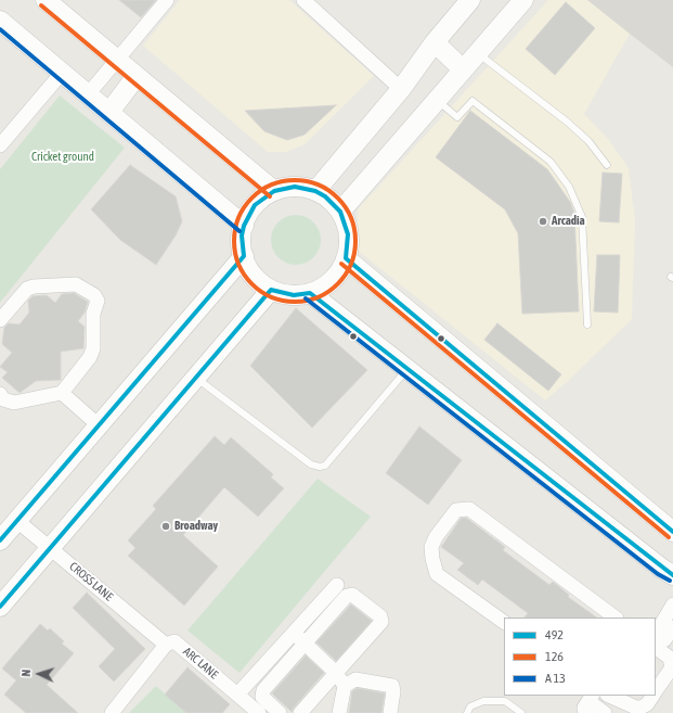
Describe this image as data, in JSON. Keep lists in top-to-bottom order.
{
  "streets": {
    "street": ["CROSS LANE", "ARC LANE"]
  },
  "crossings": [
    ["CROSS LANE", "ARC LANE"]
  ],
  "parks": ["Cricket ground"],
  "places": ["Arcadia", "Broadway"],
  "lines": ["transit line 126", "transit line 492"],
  "legend": ["492", "126", "A 13"],
  "north": "left"
}
